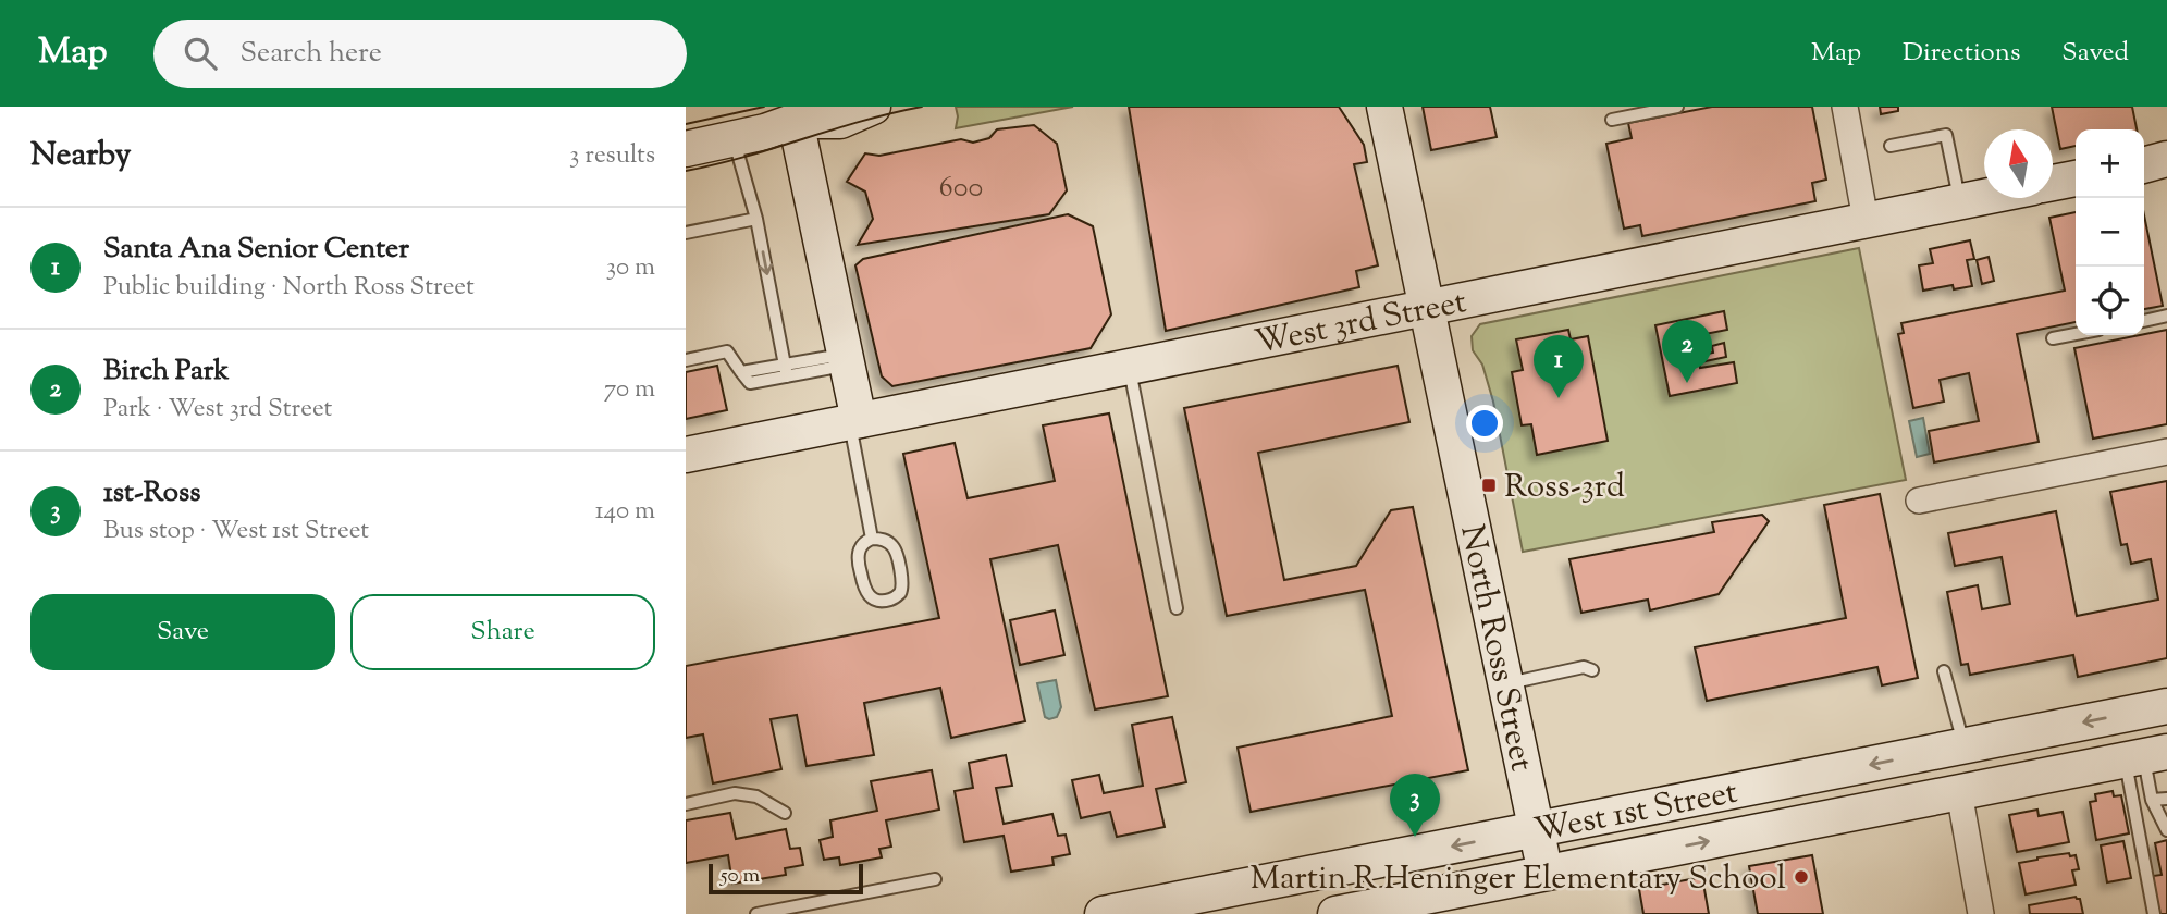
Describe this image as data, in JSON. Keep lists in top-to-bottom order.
{
  "streets": {
    "street": ["West 3rd Street", "North Ross Street", "West 1st Street"]
  },
  "crossings": [
    ["West 3rd Street", "North Ross Street"],
    ["North Ross Street", "West 1st Street"]
  ],
  "places": {
    "transit": ["Ross-3rd"],
    "other": ["Martin R Heninger Elementary School"]
  },
  "house_numbers": ["600"],
  "scale_bar": "50 m",
  "north": "top",
  "page": {
    "header": "Map",
    "search": "Search here",
    "nav": ["Map", "Directions", "Saved"],
    "heading": ["Nearby", "3 results"],
    "map_buttons": ["+", "−"],
    "list": [
      {
        "mark": "1",
        "name": "Santa Ana Senior Center",
        "note": "Public building · North Ross Street",
        "value": "30 m"
      },
      {
        "mark": "2",
        "name": "Birch Park",
        "note": "Park · West 3rd Street",
        "value": "70 m"
      },
      {
        "mark": "3",
        "name": "1st-Ross",
        "note": "Bus stop · West 1st Street",
        "value": "140 m"
      }
    ],
    "pins": ["2", "1", "3"],
    "buttons": ["Save", "Share"],
    "scale": "50 m"
  }
}
